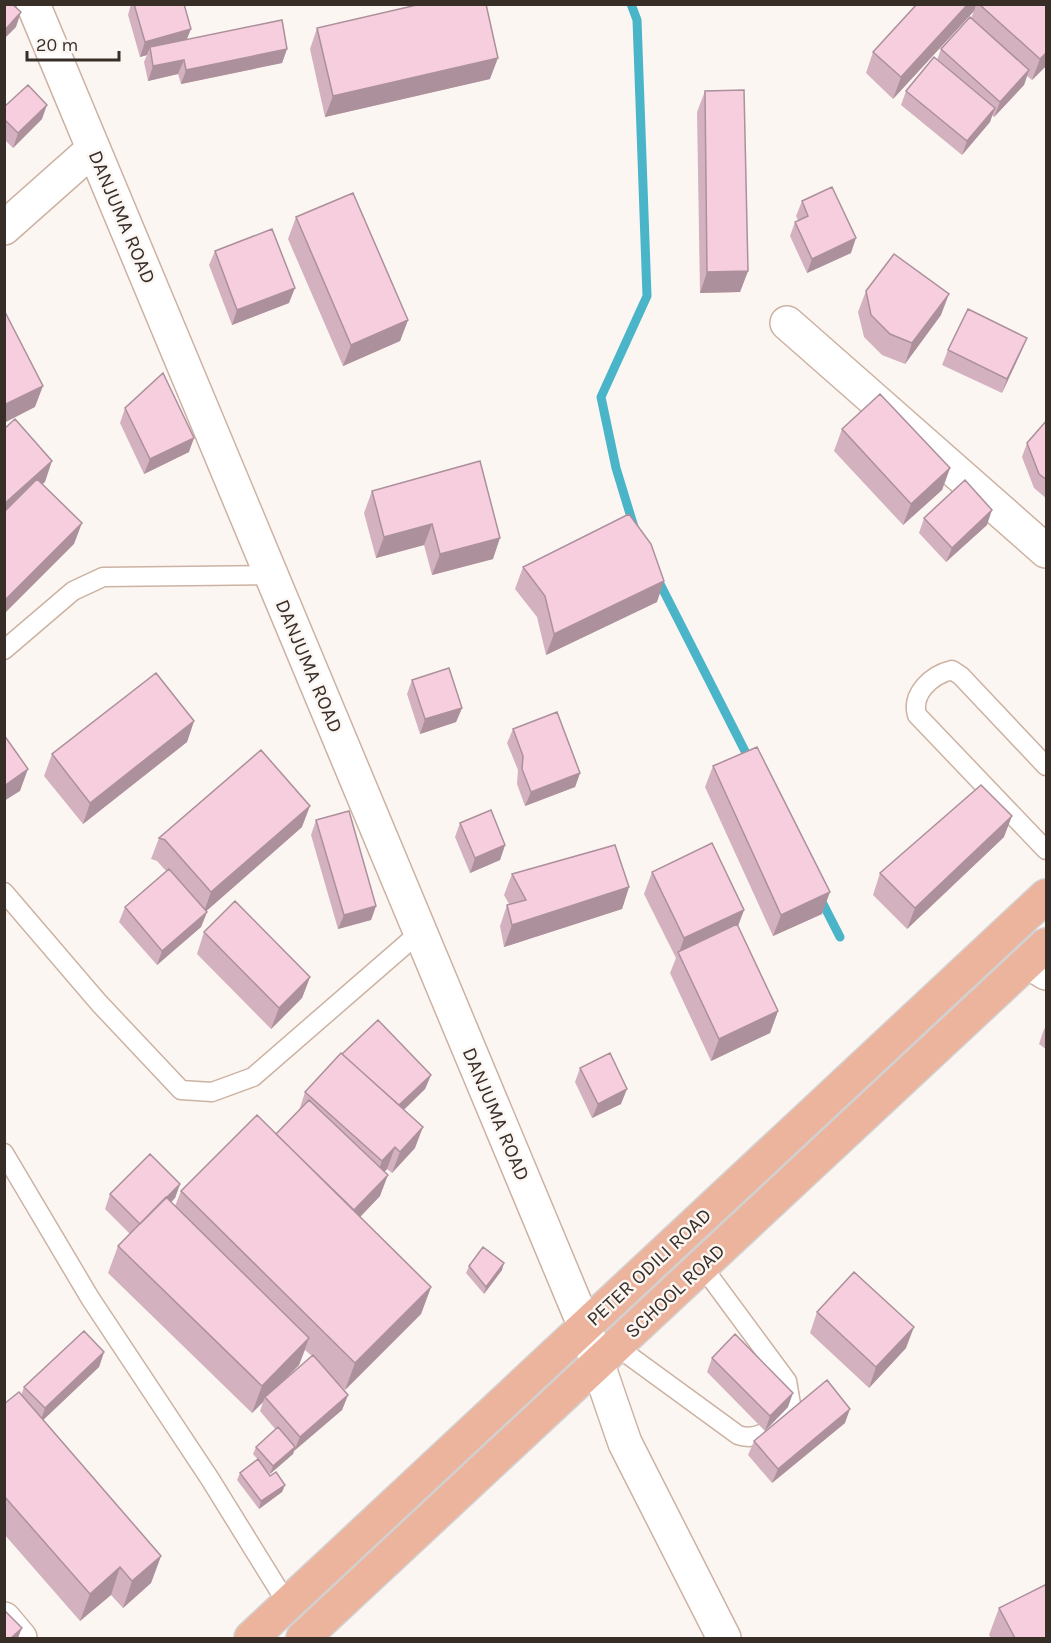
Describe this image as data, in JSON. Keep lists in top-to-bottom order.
{
  "streets": {
    "main road": ["PETER ODILI ROAD", "SCHOOL ROAD"],
    "street": ["DANJUMA ROAD"]
  },
  "crossings": [
    ["DANJUMA ROAD", "PETER ODILI ROAD"],
    ["DANJUMA ROAD", "SCHOOL ROAD"]
  ],
  "scale_bar": "20 m"
}
